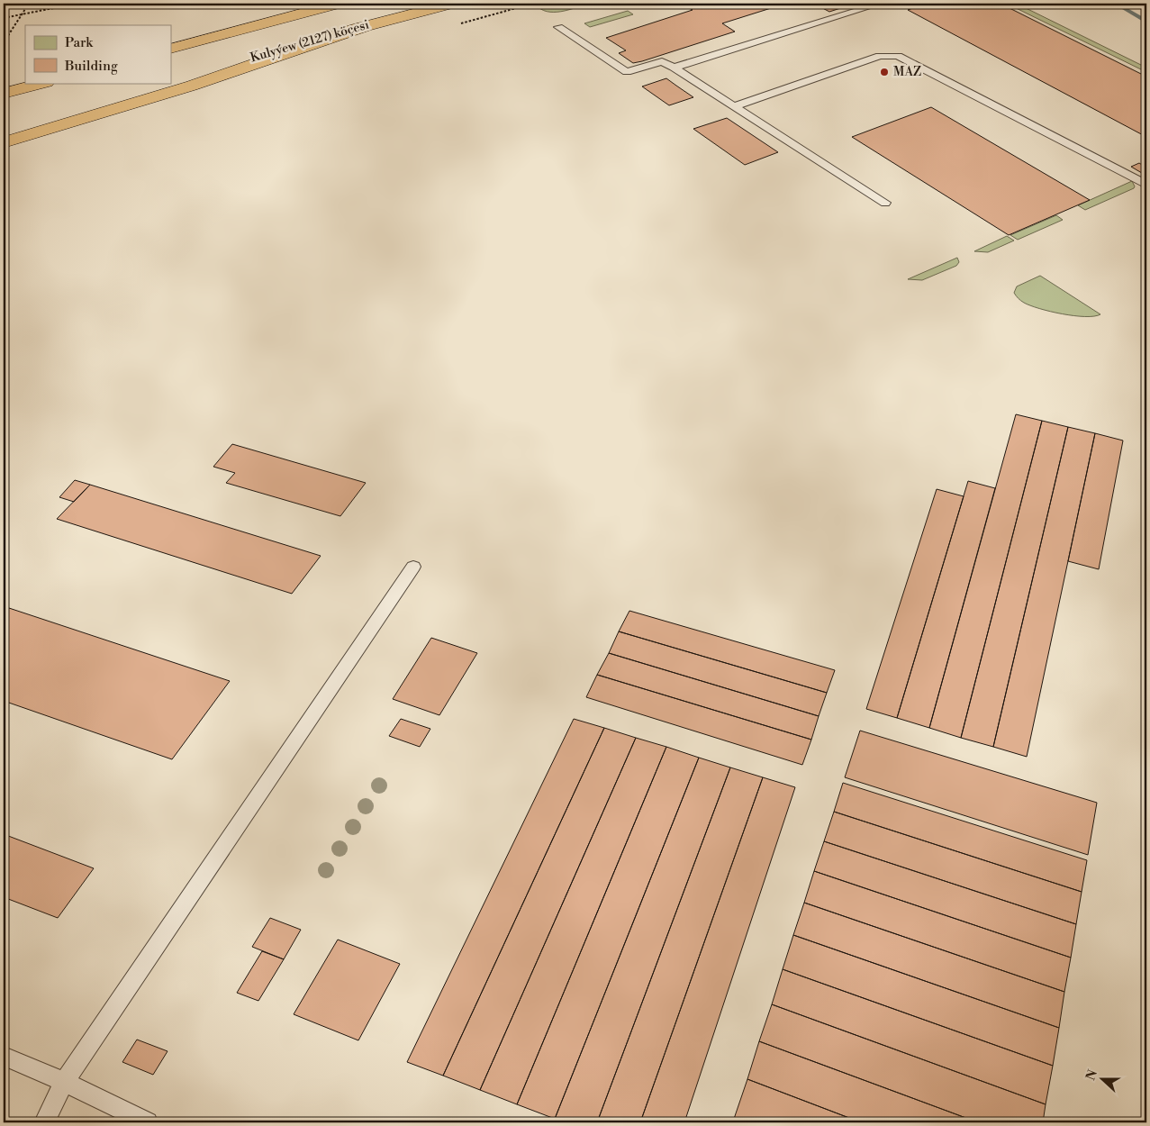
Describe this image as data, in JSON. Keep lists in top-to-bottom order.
{
  "streets": {
    "highway": ["Kulyýew (2127) köçesi"]
  },
  "places": ["MAZ"],
  "legend": ["Park", "Building"],
  "north": "left"
}
